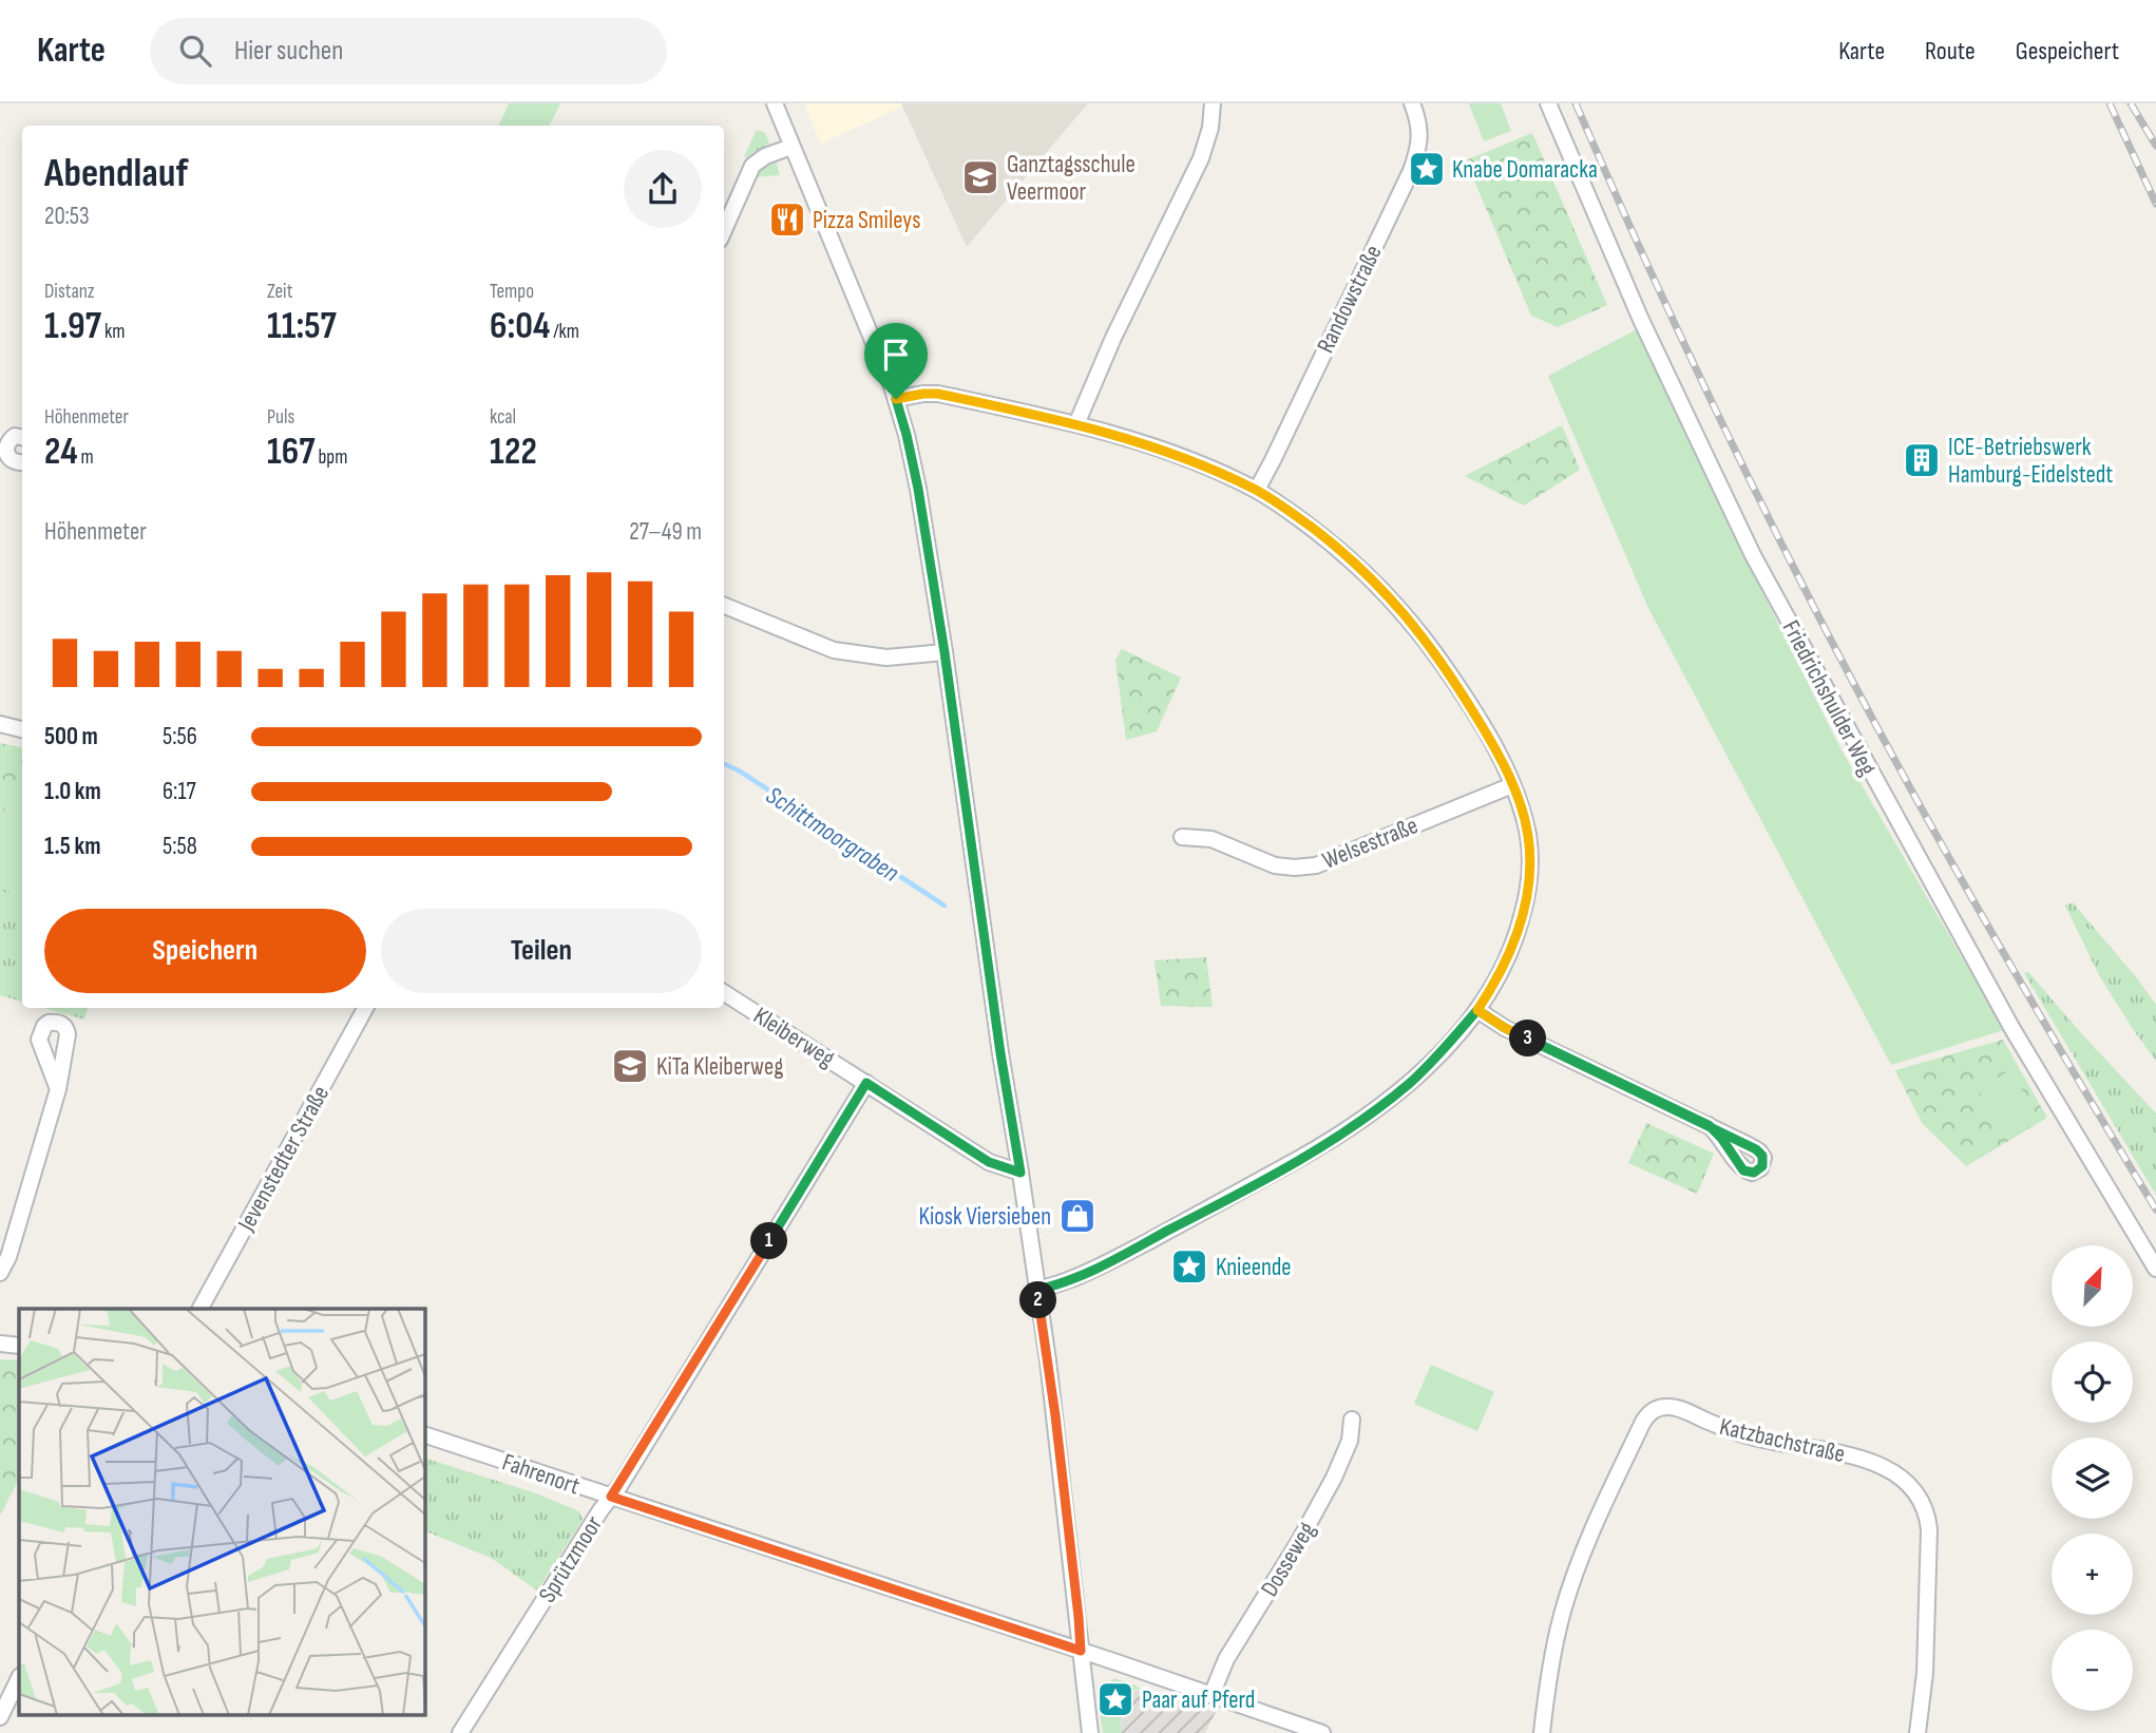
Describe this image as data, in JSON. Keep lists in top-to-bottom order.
{
  "streets": {
    "street": [
      "Randowstraße",
      "Friedrichshulder Weg",
      "Welsestraße",
      "Kleiberweg",
      "Jevenstedter Straße",
      "Katzbachstraße",
      "Fahrenort",
      "Sprützmoor",
      "Dosseweg"
    ]
  },
  "crossings": [
    ["Kleiberweg", "Sprützmoor"],
    ["Fahrenort", "Sprützmoor"],
    ["Fahrenort", "Dosseweg"]
  ],
  "water": ["Schittmoorgraben"],
  "places": {
    "place": ["Knabe Domaracka", "Knieende", "Paar auf Pferd"],
    "school or university": ["Ganztagsschule Veermoor", "KiTa Kleiberweg"],
    "restaurant": ["Pizza Smileys"],
    "building": ["ICE-Betriebswerk Hamburg-Eidelstedt"],
    "shop": ["Kiosk Viersieben"]
  },
  "north": "top right",
  "page": {
    "header": "Karte",
    "search": "Hier suchen",
    "nav": ["Karte", "Route", "Gespeichert"],
    "heading": ["Abendlauf", "20:53"],
    "stats": [
      ["Distanz", "1.97 km"],
      ["Zeit", "11:57"],
      ["Tempo", "6:04 /km"],
      ["Höhenmeter", "24 m"],
      ["Puls", "167 bpm"],
      ["kcal", "122"]
    ],
    "chart": ["Höhenmeter", "27–49 m"],
    "list": [
      {
        "name": "500 m",
        "note": "5:56"
      },
      {
        "name": "1.0 km",
        "note": "6:17"
      },
      {
        "name": "1.5 km",
        "note": "5:58"
      }
    ],
    "buttons": ["Speichern", "Teilen"],
    "pins": ["3", "1", "2"],
    "map_buttons": ["+", "−"]
  }
}
